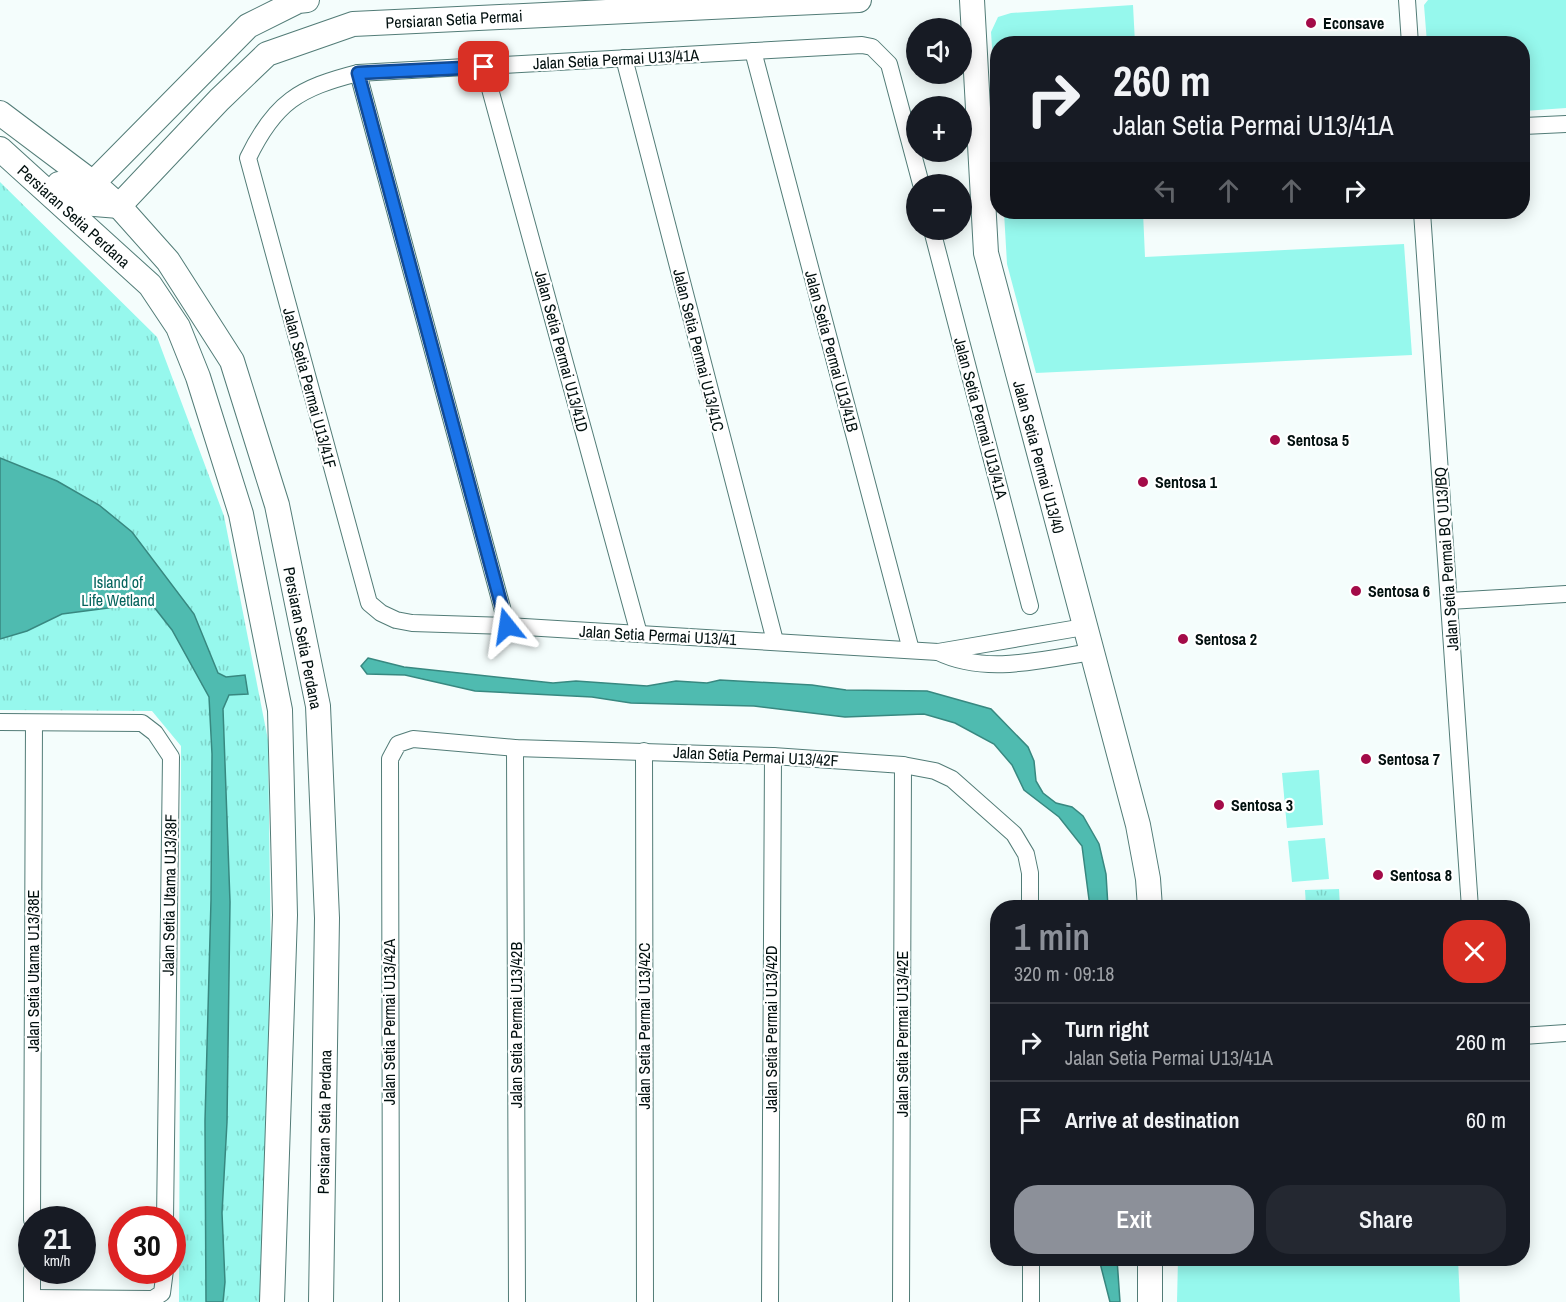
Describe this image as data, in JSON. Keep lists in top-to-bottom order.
{
  "streets": {
    "main road": ["Persiaran Setia Permai", "Persiaran Setia Perdana", "Jalan Setia Permai U13/40"],
    "street": [
      "Jalan Setia Permai U13/41A",
      "Jalan Setia Permai U13/41C",
      "Jalan Setia Permai U13/41D",
      "Jalan Setia Permai U13/41B",
      "Jalan Setia Permai U13/41F",
      "Jalan Setia Permai BQ U13/BQ",
      "Jalan Setia Permai U13/41",
      "Jalan Setia Permai U13/42F",
      "Jalan Setia Utama U13/38F",
      "Jalan Setia Utama U13/38E",
      "Jalan Setia Permai U13/42A",
      "Jalan Setia Permai U13/42B",
      "Jalan Setia Permai U13/42C",
      "Jalan Setia Permai U13/42D",
      "Jalan Setia Permai U13/42E"
    ]
  },
  "crossings": [
    ["Persiaran Setia Permai", "Persiaran Setia Perdana"],
    ["Jalan Setia Permai U13/41A", "Jalan Setia Permai U13/41C"],
    ["Jalan Setia Permai U13/41A", "Jalan Setia Permai U13/41D"],
    ["Jalan Setia Permai U13/41A", "Jalan Setia Permai U13/41B"],
    ["Jalan Setia Permai U13/41A", "Jalan Setia Permai U13/41F"],
    ["Jalan Setia Permai U13/41C", "Jalan Setia Permai U13/41"],
    ["Jalan Setia Permai U13/41D", "Jalan Setia Permai U13/41"],
    ["Jalan Setia Permai U13/41B", "Jalan Setia Permai U13/41"],
    ["Jalan Setia Permai U13/41F", "Jalan Setia Permai U13/41"],
    ["Jalan Setia Permai U13/40", "Jalan Setia Permai U13/41"],
    ["Jalan Setia Permai U13/42F", "Jalan Setia Permai U13/42A"],
    ["Jalan Setia Permai U13/42F", "Jalan Setia Permai U13/42B"],
    ["Jalan Setia Permai U13/42F", "Jalan Setia Permai U13/42C"],
    ["Jalan Setia Permai U13/42F", "Jalan Setia Permai U13/42D"],
    ["Jalan Setia Permai U13/42F", "Jalan Setia Permai U13/42E"],
    ["Jalan Setia Utama U13/38F", "Jalan Setia Utama U13/38E"]
  ],
  "parks": ["Island of Life Wetland"],
  "places": [
    "Econsave",
    "Sentosa 5",
    "Sentosa 1",
    "Sentosa 6",
    "Sentosa 2",
    "Sentosa 7",
    "Sentosa 3",
    "Sentosa 8"
  ],
  "page": {
    "map_buttons": ["+", "−"],
    "turn": ["260 m", "Jalan Setia Permai U13/41A"],
    "heading": ["1 min", "320 m · 09:18"],
    "list": [
      {
        "name": "Turn right",
        "note": "Jalan Setia Permai U13/41A",
        "value": "260 m"
      },
      {
        "name": "Arrive at destination",
        "value": "60 m"
      }
    ],
    "buttons": ["Exit", "Share"],
    "speed": "21 km/h",
    "limit": "30"
  }
}
